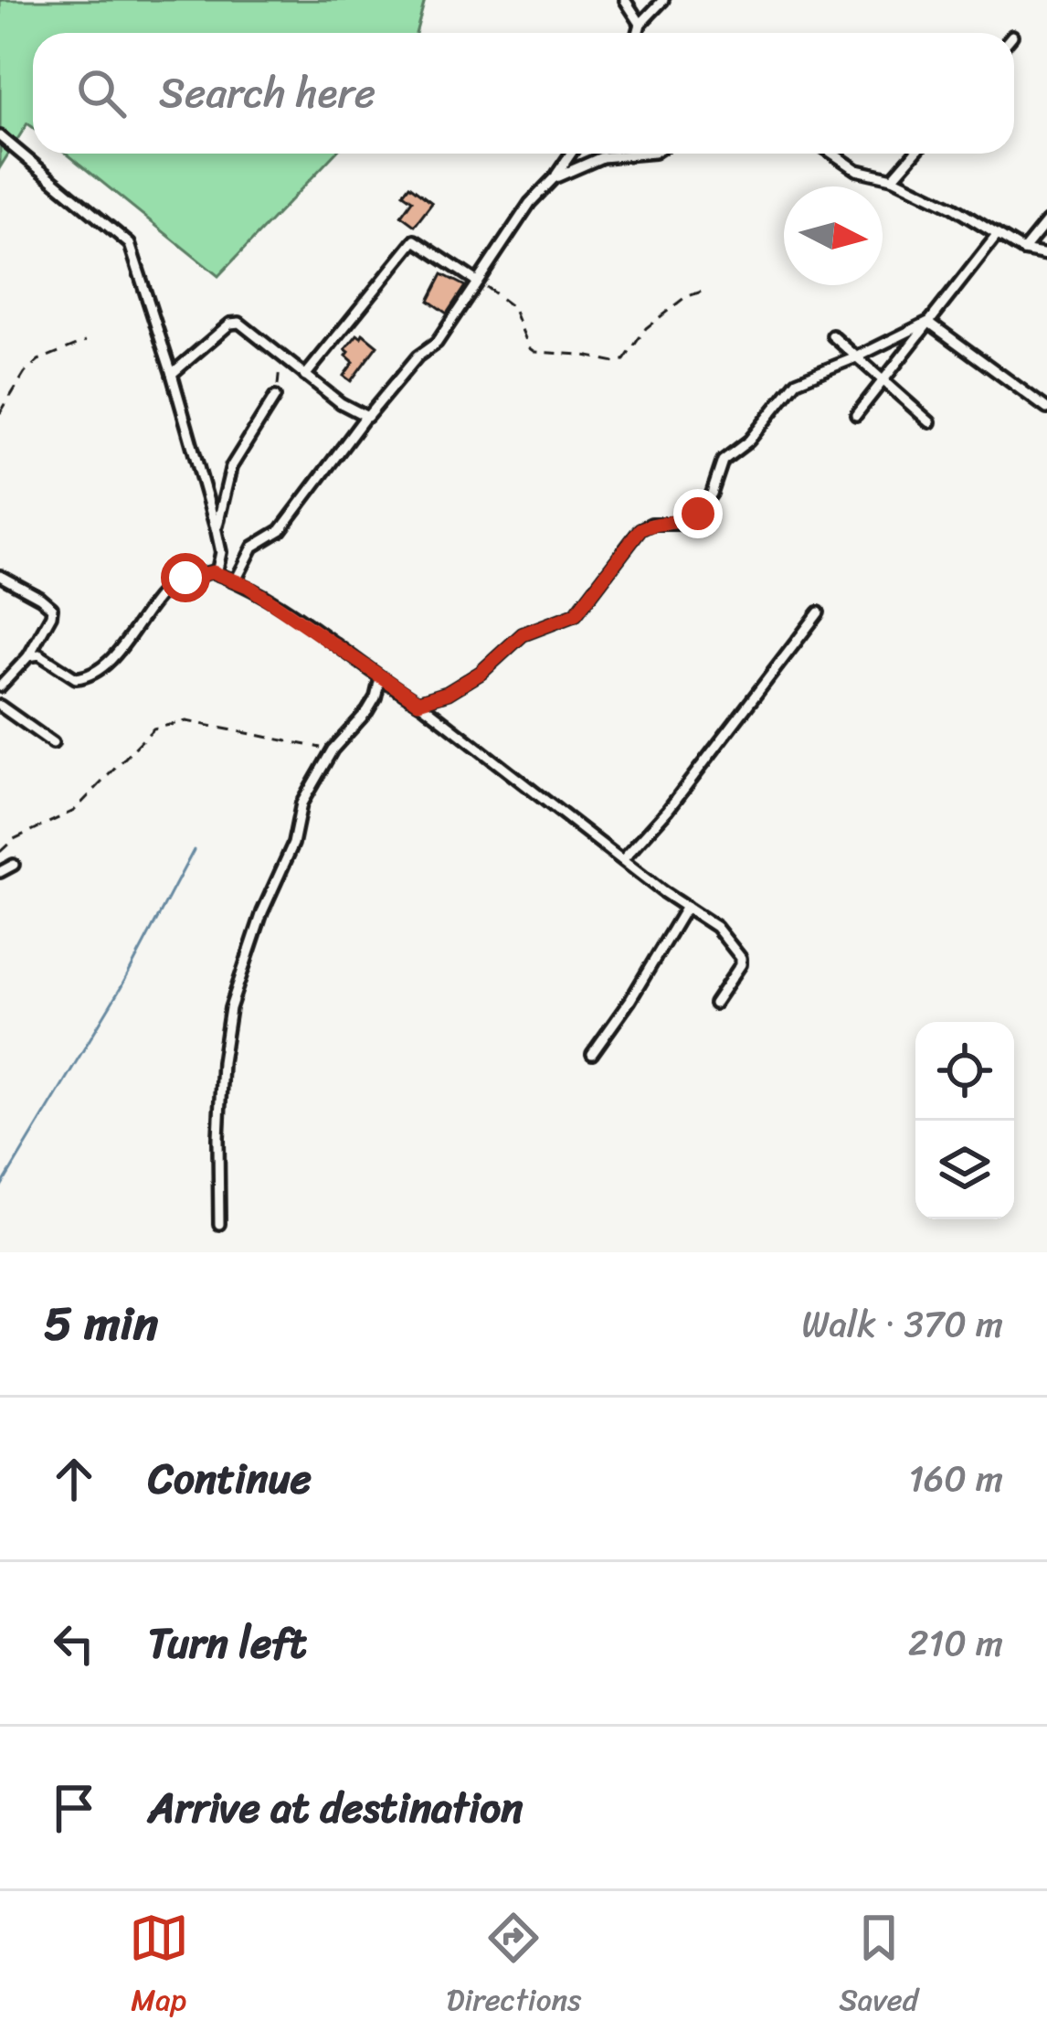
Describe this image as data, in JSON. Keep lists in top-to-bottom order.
{
  "north": "right",
  "page": {
    "search": "Search here",
    "heading": ["5 min", "Walk · 370 m"],
    "list": [
      ["Continue", "160 m"],
      ["Turn left", "210 m"],
      "Arrive at destination"
    ],
    "nav": ["Map", "Directions", "Saved"]
  }
}
